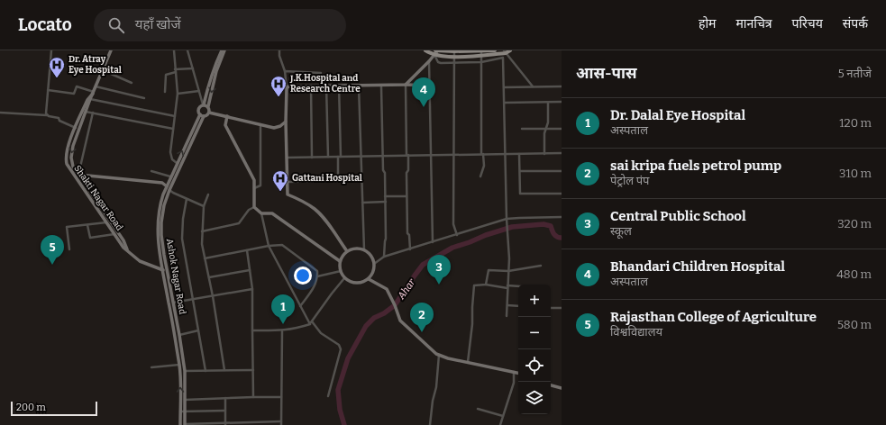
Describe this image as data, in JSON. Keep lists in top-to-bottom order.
{
  "streets": {
    "street": ["Shakti Nagar Road", "Ashok Nagar Road"]
  },
  "crossings": [
    ["Shakti Nagar Road", "Ashok Nagar Road"]
  ],
  "water": ["Ahar"],
  "places": {
    "hospital": ["Dr. Atray Eye Hospital", "J.K.Hospital and Research Centre", "Gattani Hospital"]
  },
  "scale_bar": "200 m",
  "page": {
    "header": "Locato",
    "search": "यहाँ खोजें",
    "nav": [
      "होम",
      "मानचित्र",
      "परिचय",
      "संपर्क"
    ],
    "heading": ["आस-पास", "5 नतीजे"],
    "pins": [
      "4",
      "5",
      "3",
      "1",
      "2"
    ],
    "list": [
      {
        "mark": "1",
        "name": "Dr. Dalal Eye Hospital",
        "note": "अस्पताल",
        "value": "120 m"
      },
      {
        "mark": "2",
        "name": "sai kripa fuels petrol pump",
        "note": "पेट्रोल पंप",
        "value": "310 m"
      },
      {
        "mark": "3",
        "name": "Central Public School",
        "note": "स्कूल",
        "value": "320 m"
      },
      {
        "mark": "4",
        "name": "Bhandari Children Hospital",
        "note": "अस्पताल",
        "value": "480 m"
      },
      {
        "mark": "5",
        "name": "Rajasthan College of Agriculture",
        "note": "विश्वविद्यालय",
        "value": "580 m"
      }
    ],
    "map_buttons": ["+", "−"],
    "scale": "200 m"
  }
}
